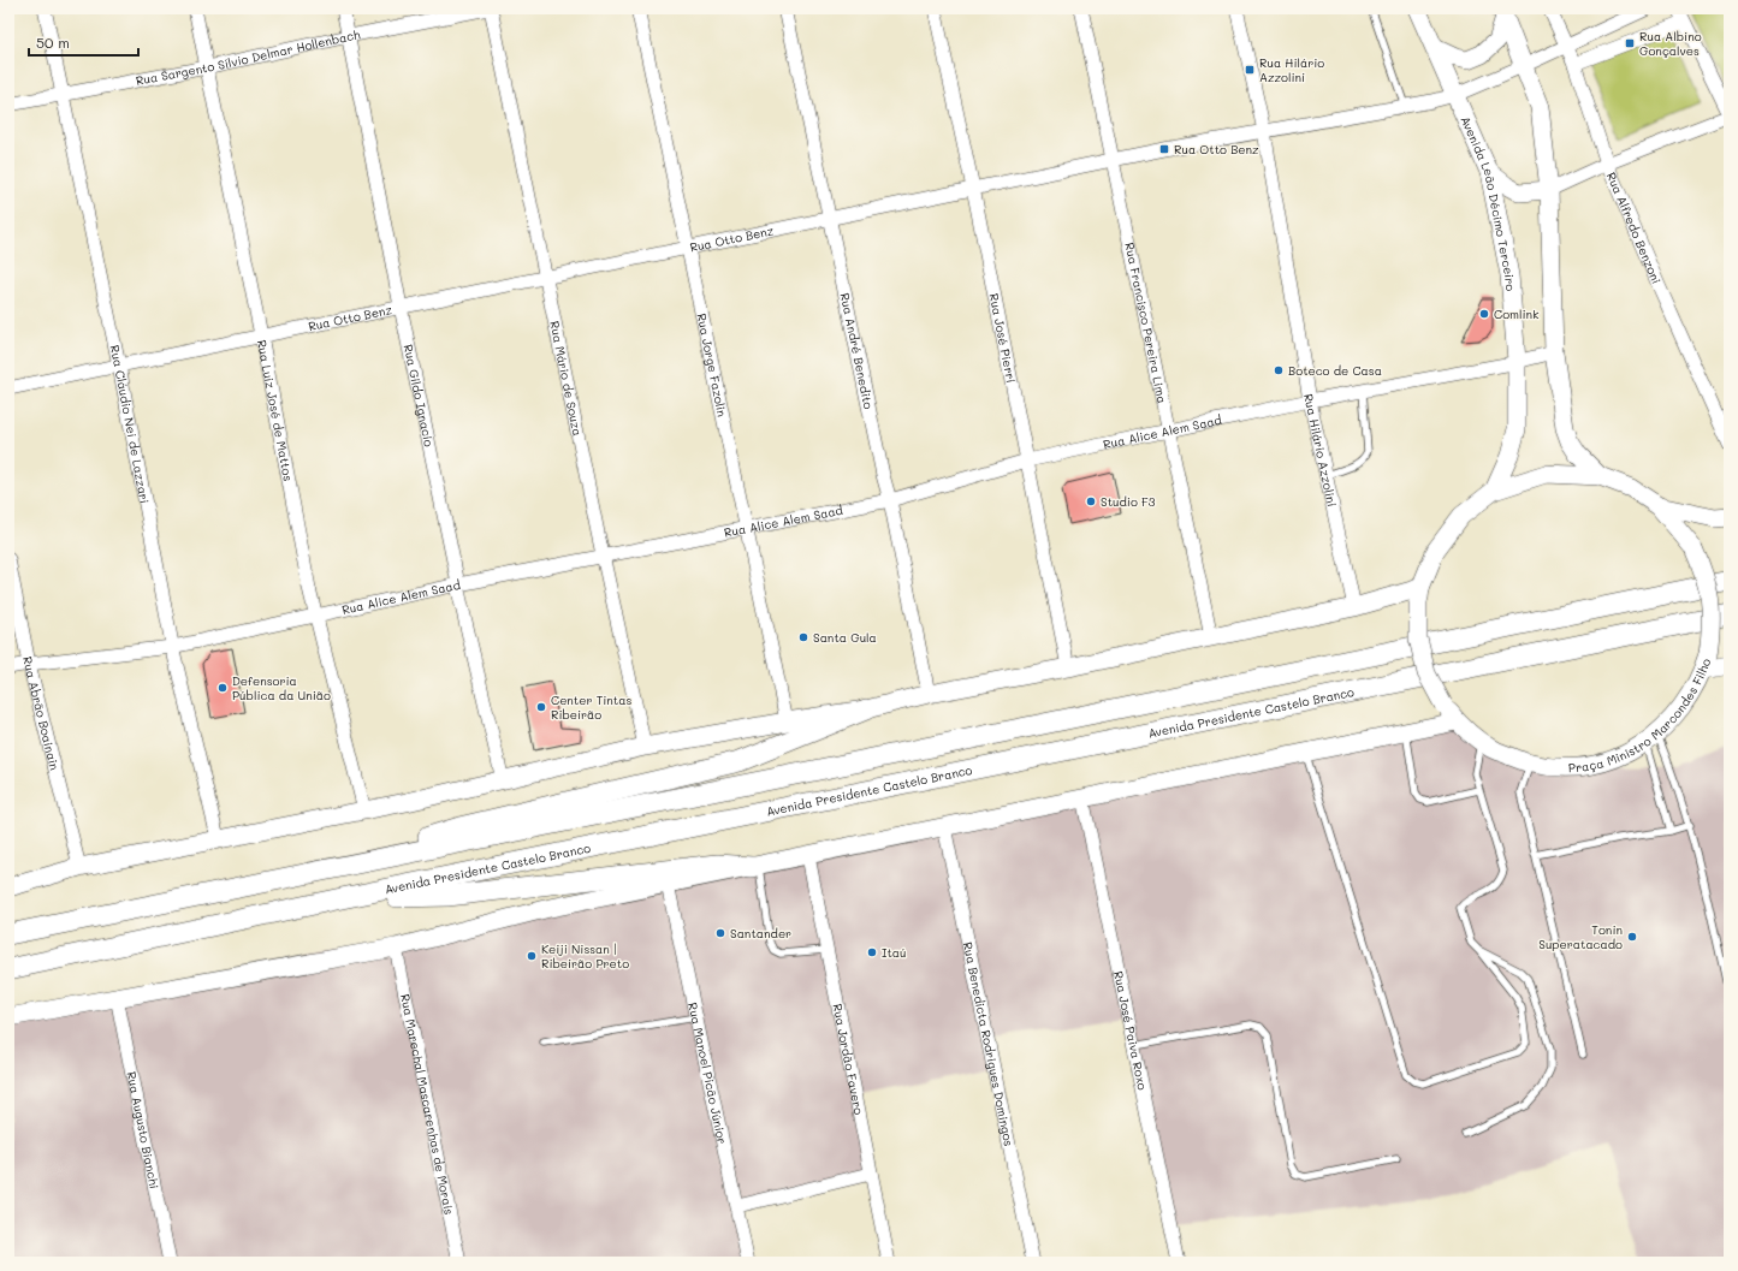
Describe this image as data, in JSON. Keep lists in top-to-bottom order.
{
  "streets": {
    "main road": ["Avenida Leão Décimo Terceiro", "Praça Ministro Marcondes Filho", "Avenida Presidente Castelo Branco"],
    "street": [
      "Rua Sargento Sílvio Delmar Hollenbach",
      "Rua Alfredo Benzoni",
      "Rua Otto Benz",
      "Rua Francisco Pereira Lima",
      "Rua José Pierri",
      "Rua André Benedito",
      "Rua Jorge Fazolin",
      "Rua Mário de Souza",
      "Rua Gildo Ignacio",
      "Rua Luiz José de Mattos",
      "Rua Cláudio Nei de Lazzari",
      "Rua Alice Alem Saad",
      "Rua Hilário Azzolini",
      "Rua Abrão Boainain",
      "Rua José Paiva Roxo",
      "Rua Benedicta Rodrigues Domingos",
      "Rua Jordão Favero",
      "Rua Manoel Picão Júnior",
      "Rua Marechal Mascarenhas de Morais",
      "Rua Augusto Bianchi"
    ]
  },
  "crossings": [
    ["Rua Sargento Sílvio Delmar Hollenbach", "Rua Mário de Souza"],
    ["Rua Sargento Sílvio Delmar Hollenbach", "Rua Gildo Ignacio"],
    ["Rua Sargento Sílvio Delmar Hollenbach", "Rua Luiz José de Mattos"],
    ["Rua Sargento Sílvio Delmar Hollenbach", "Rua Cláudio Nei de Lazzari"],
    ["Avenida Leão Décimo Terceiro", "Rua Otto Benz"],
    ["Avenida Leão Décimo Terceiro", "Rua Alice Alem Saad"],
    ["Avenida Leão Décimo Terceiro", "Praça Ministro Marcondes Filho"],
    ["Rua Otto Benz", "Rua Francisco Pereira Lima"],
    ["Rua Otto Benz", "Rua José Pierri"],
    ["Rua Otto Benz", "Rua André Benedito"],
    ["Rua Otto Benz", "Rua Jorge Fazolin"],
    ["Rua Otto Benz", "Rua Mário de Souza"],
    ["Rua Otto Benz", "Rua Gildo Ignacio"],
    ["Rua Otto Benz", "Rua Luiz José de Mattos"],
    ["Rua Otto Benz", "Rua Cláudio Nei de Lazzari"],
    ["Rua Otto Benz", "Rua Hilário Azzolini"],
    ["Rua Francisco Pereira Lima", "Rua Alice Alem Saad"],
    ["Rua José Pierri", "Rua Alice Alem Saad"],
    ["Rua André Benedito", "Rua Alice Alem Saad"],
    ["Rua Jorge Fazolin", "Rua Alice Alem Saad"],
    ["Rua Mário de Souza", "Rua Alice Alem Saad"],
    ["Rua Gildo Ignacio", "Rua Alice Alem Saad"],
    ["Rua Luiz José de Mattos", "Rua Alice Alem Saad"],
    ["Rua Cláudio Nei de Lazzari", "Rua Alice Alem Saad"],
    ["Rua Alice Alem Saad", "Rua Hilário Azzolini"],
    ["Rua Alice Alem Saad", "Rua Abrão Boainain"]
  ],
  "places": {
    "transit": ["Rua Albino Gonçalves", "Rua Hilário Azzolini", "Rua Otto Benz"],
    "other": [
      "Comlink",
      "Boteco de Casa",
      "Studio F3",
      "Santa Gula",
      "Defensoria Pública da União",
      "Center Tintas Ribeirão",
      "Santander",
      "Tonin Superatacado",
      "Itaú",
      "Keiji Nissan | Ribeirão Preto"
    ]
  },
  "scale_bar": "50 m"
}
